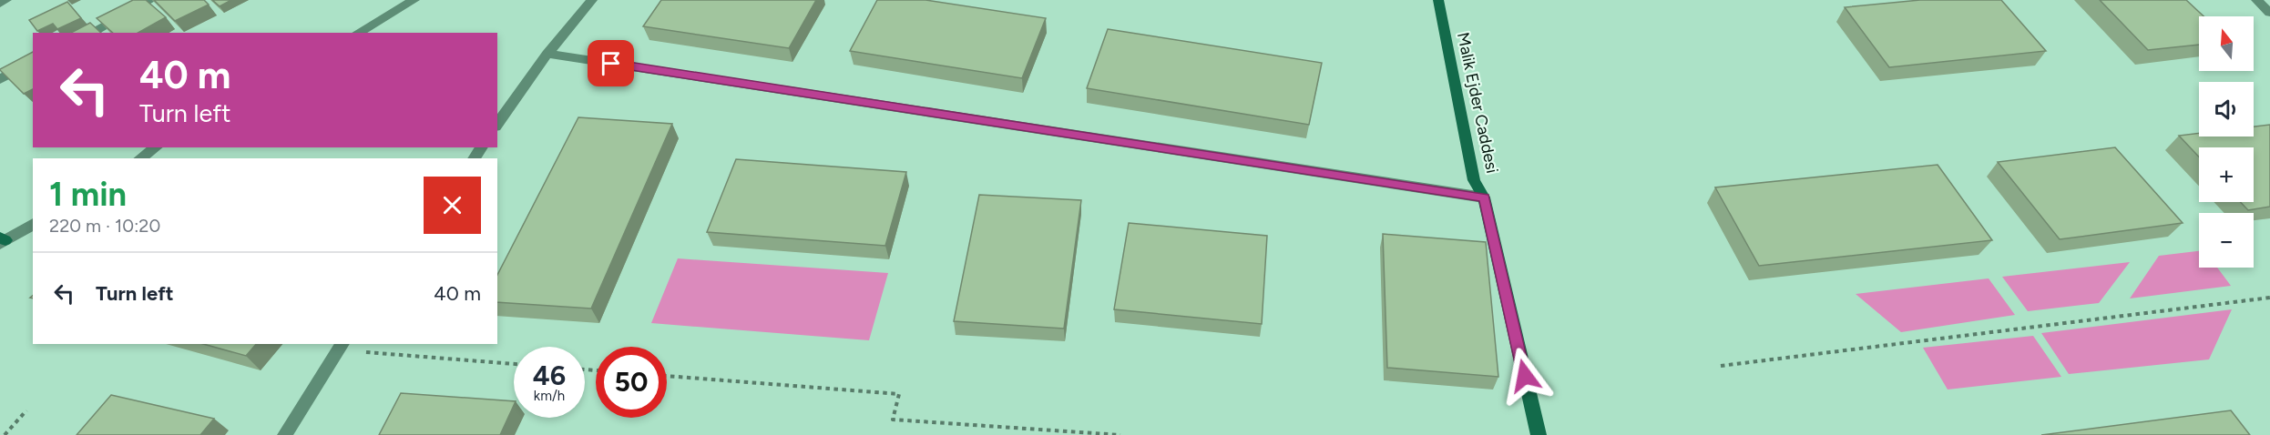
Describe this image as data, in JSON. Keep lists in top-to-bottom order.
{
  "streets": {
    "main road": ["Malik Ejder Caddesi"]
  },
  "north": "top",
  "page": {
    "map_buttons": ["+", "−"],
    "turn": ["40 m", "Turn left"],
    "heading": ["1 min", "220 m · 10:20"],
    "list": [
      {
        "name": "Turn left",
        "value": "40 m"
      }
    ],
    "speed": "46 km/h",
    "limit": "50"
  }
}
